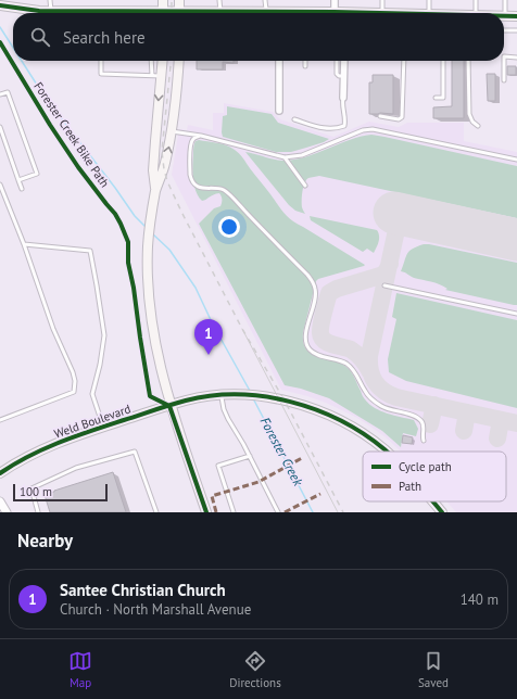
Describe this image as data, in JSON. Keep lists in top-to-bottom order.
{
  "streets": {
    "main road": ["Weld Boulevard"],
    "cycle path": ["Forester Creek Bike Path"]
  },
  "water": ["Forester Creek"],
  "legend": ["Cycle path", "Path"],
  "scale_bar": "100 m",
  "page": {
    "search": "Search here",
    "pins": "1",
    "scale": "100 m",
    "heading": "Nearby",
    "list": [
      {
        "mark": "1",
        "name": "Santee Christian Church",
        "note": "Church · North Marshall Avenue",
        "value": "140 m"
      }
    ],
    "nav": ["Map", "Directions", "Saved"]
  }
}
